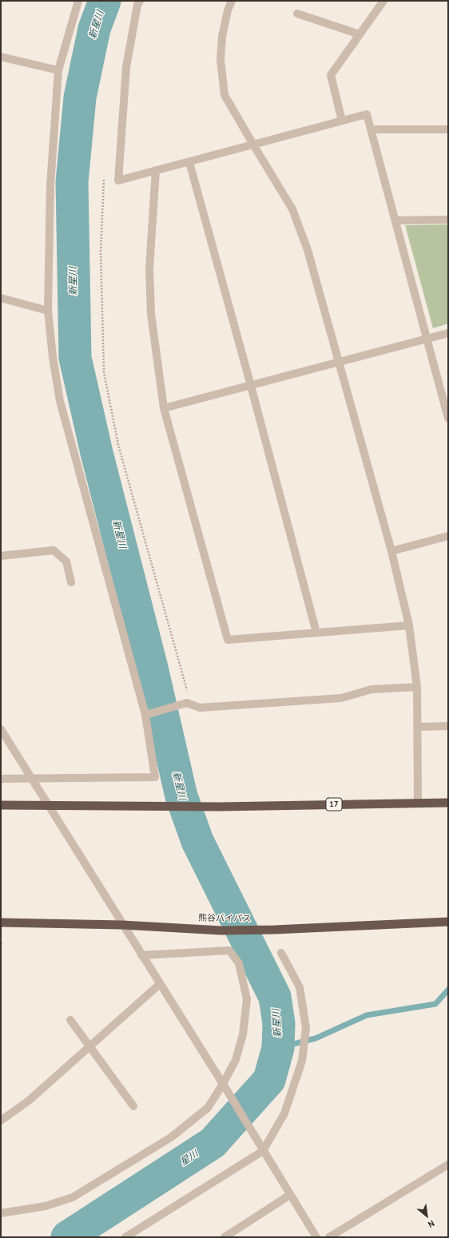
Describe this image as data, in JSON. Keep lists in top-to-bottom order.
{
  "streets": {
    "highway": ["17", "熊谷バイパス"]
  },
  "water": ["新星川", "星川"],
  "north": "bottom right"
}
